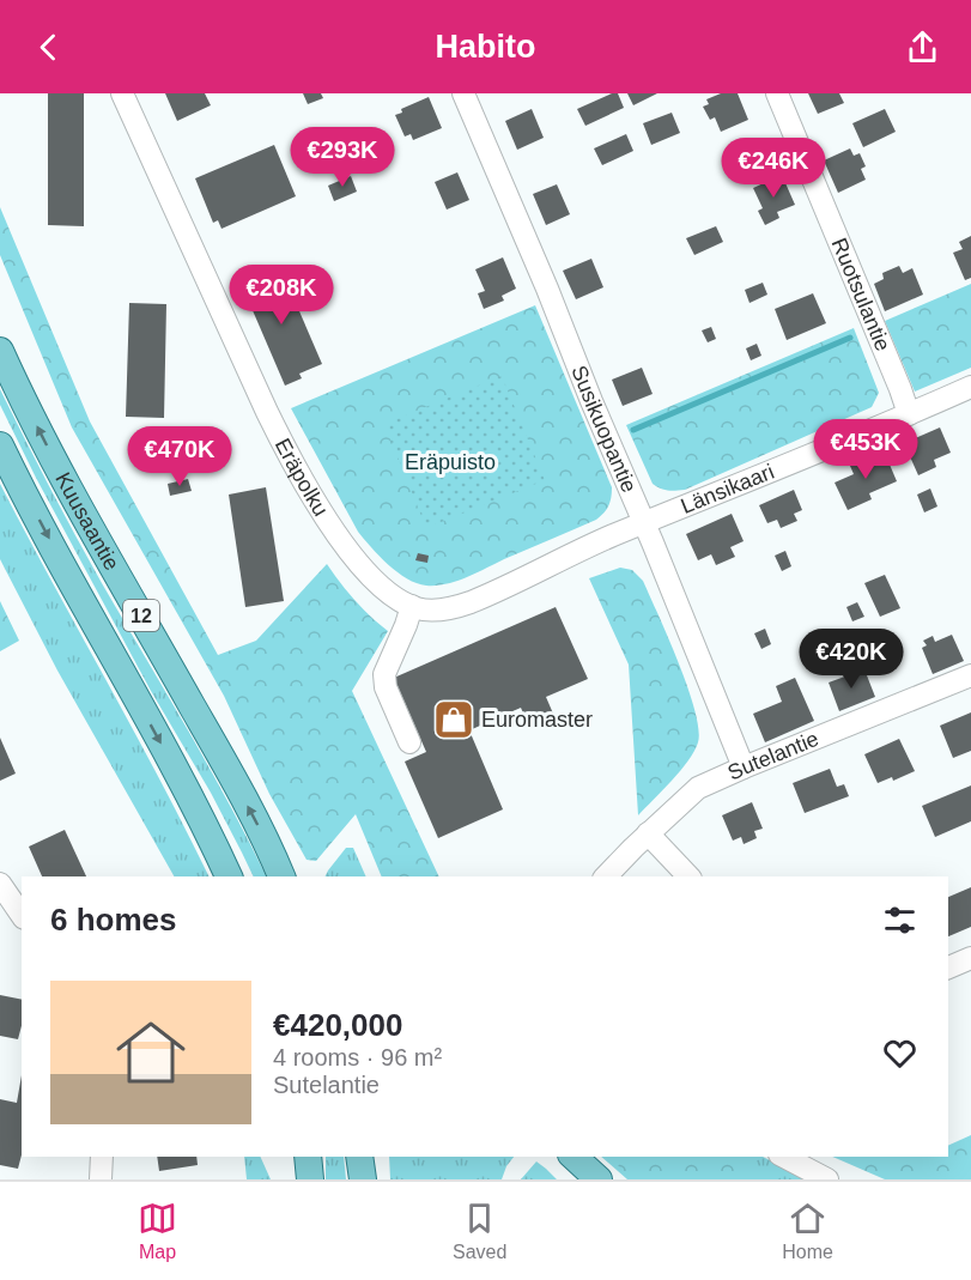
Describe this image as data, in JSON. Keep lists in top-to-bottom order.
{
  "streets": {
    "main road": ["Kuusaantie", "12"],
    "street": [
      "Ruotsulantie",
      "Susikuopantie",
      "Eräpolku",
      "Länsikaari",
      "Sutelantie"
    ]
  },
  "crossings": [
    ["Ruotsulantie", "Länsikaari"],
    ["Susikuopantie", "Eräpolku"],
    ["Susikuopantie", "Länsikaari"],
    ["Susikuopantie", "Sutelantie"],
    ["Eräpolku", "Länsikaari"]
  ],
  "parks": ["Eräpuisto"],
  "places": {
    "shop": ["Euromaster"]
  },
  "page": {
    "header": "Habito",
    "price": [
      "€293K",
      "€246K",
      "€208K",
      "€453K",
      "€470K",
      "€420K"
    ],
    "heading": "6 homes",
    "list": [
      {
        "name": "€420,000",
        "note": "4 rooms · 96 m² · Sutelantie"
      }
    ],
    "tabs": ["Map", "Saved", "Home"]
  }
}
